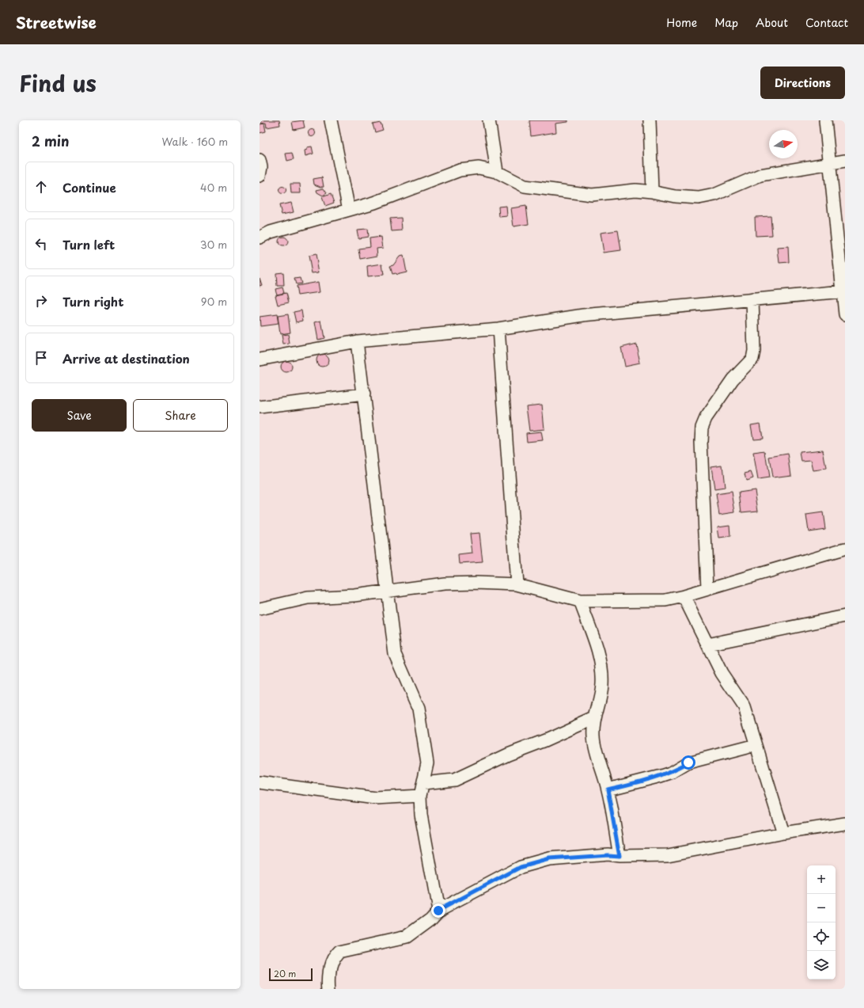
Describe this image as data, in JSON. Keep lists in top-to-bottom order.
{
  "scale_bar": "20 m",
  "north": "right",
  "page": {
    "header": "Streetwise",
    "nav": [
      "Home",
      "Map",
      "About",
      "Contact"
    ],
    "title": "Find us",
    "buttons": [
      "Directions",
      ["Save", "Share"]
    ],
    "heading": ["2 min", "Walk · 160 m"],
    "list": [
      ["Continue", "40 m"],
      ["Turn left", "30 m"],
      ["Turn right", "90 m"],
      "Arrive at destination"
    ],
    "map_buttons": ["+", "−"],
    "scale": "20 m"
  }
}
